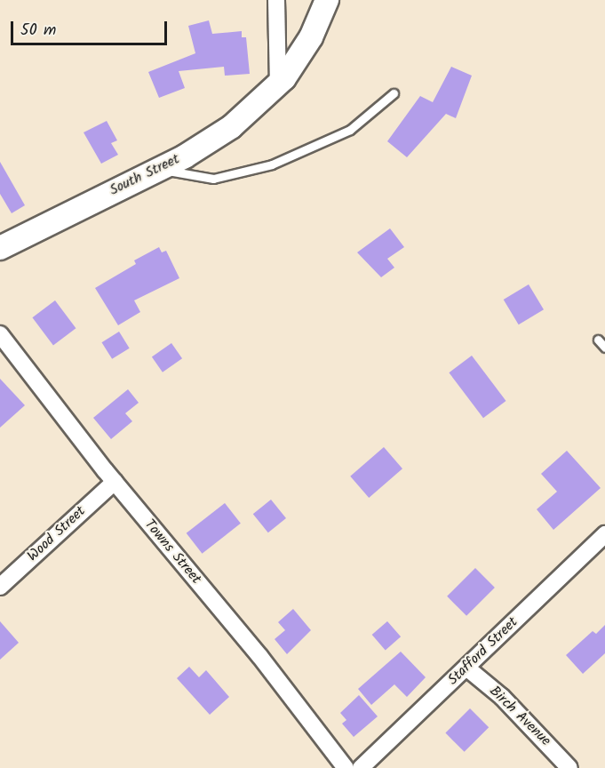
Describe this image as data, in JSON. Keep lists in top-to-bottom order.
{
  "streets": {
    "street": [
      "South Street",
      "Wood Street",
      "Towns Street",
      "Stafford Street",
      "Birch Avenue"
    ]
  },
  "crossings": [
    ["Wood Street", "Towns Street"],
    ["Stafford Street", "Birch Avenue"]
  ],
  "scale_bar": "50 m"
}
